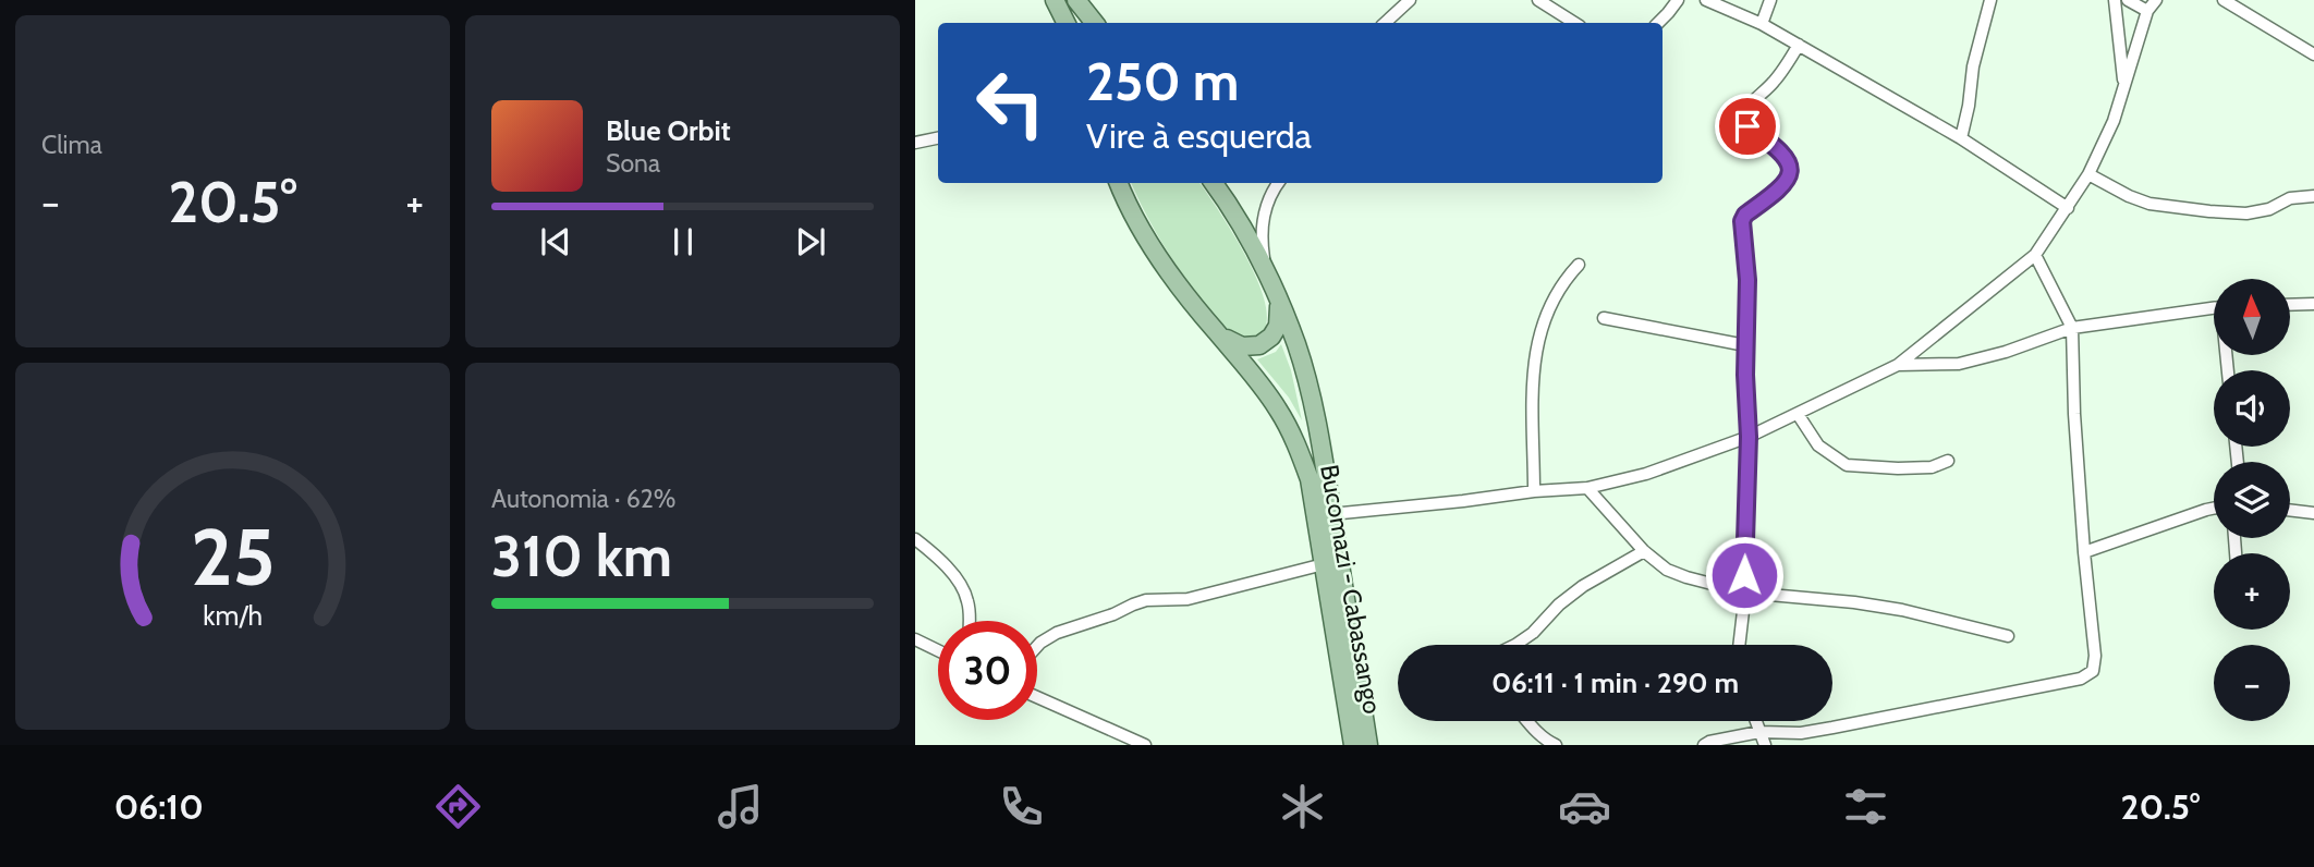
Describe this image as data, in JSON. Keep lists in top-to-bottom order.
{
  "streets": {
    "main road": ["Bucomazi - Cabassango"]
  },
  "north": "top",
  "page": {
    "tile": [
      "Clima",
      ["Autonomia · 62%", "310 km"]
    ],
    "turn": ["250 m", "Vire à esquerda"],
    "song": ["Blue Orbit", "Sona"],
    "heat": ["−", "20.5°", "+"],
    "map_buttons": ["+", "−"],
    "limit": "30",
    "trip": "06:11 · 1 min · 290 m",
    "tabs": ["06:10", "20.5°"],
    "gauge": ["25", "km/h"]
  }
}
